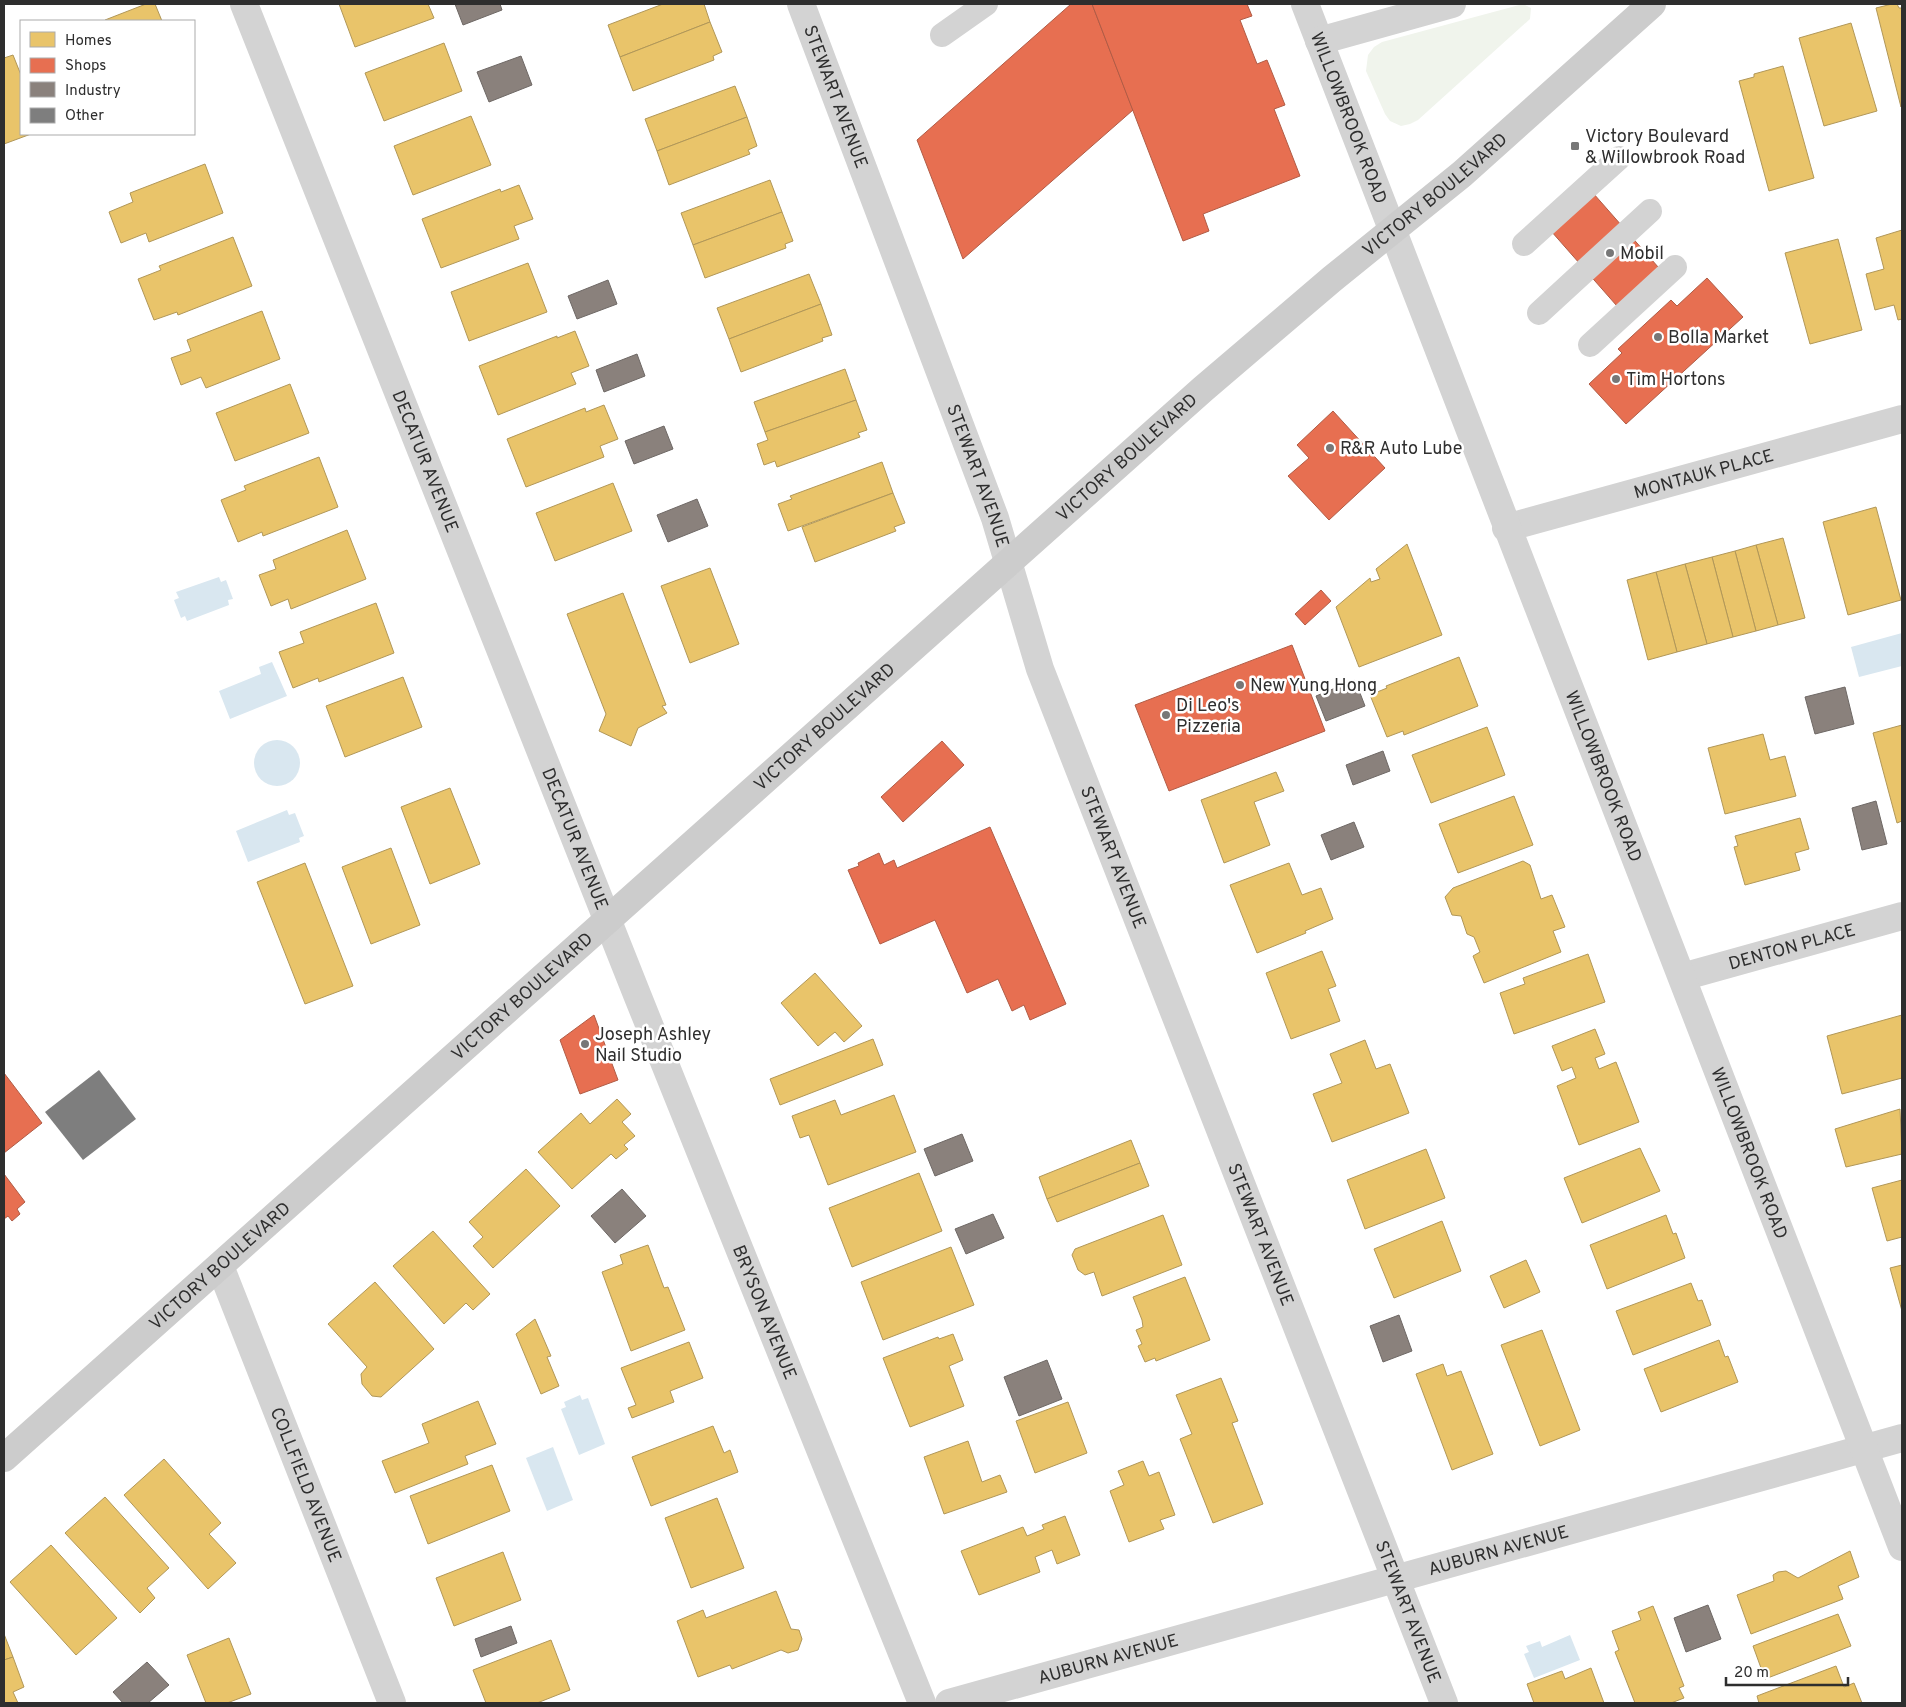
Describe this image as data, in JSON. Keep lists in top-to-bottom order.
{
  "streets": {
    "main road": ["VICTORY BOULEVARD"],
    "street": [
      "STEWART AVENUE",
      "WILLOWBROOK ROAD",
      "DECATUR AVENUE",
      "MONTAUK PLACE",
      "DENTON PLACE",
      "BRYSON AVENUE",
      "COLLFIELD AVENUE",
      "AUBURN AVENUE"
    ]
  },
  "crossings": [
    ["STEWART AVENUE", "VICTORY BOULEVARD"],
    ["STEWART AVENUE", "AUBURN AVENUE"],
    ["WILLOWBROOK ROAD", "VICTORY BOULEVARD"],
    ["WILLOWBROOK ROAD", "MONTAUK PLACE"],
    ["WILLOWBROOK ROAD", "DENTON PLACE"],
    ["WILLOWBROOK ROAD", "AUBURN AVENUE"],
    ["VICTORY BOULEVARD", "DECATUR AVENUE"],
    ["VICTORY BOULEVARD", "BRYSON AVENUE"],
    ["VICTORY BOULEVARD", "COLLFIELD AVENUE"],
    ["DECATUR AVENUE", "BRYSON AVENUE"]
  ],
  "places": {
    "transit": ["Victory Boulevard & Willowbrook Road"],
    "other": [
      "Mobil",
      "Bolla Market",
      "Tim Hortons",
      "R&R Auto Lube",
      "New Yung Hong",
      "Di Leo's Pizzeria",
      "Joseph Ashley Nail Studio"
    ]
  },
  "legend": [
    "Homes",
    "Shops",
    "Industry",
    "Other"
  ],
  "scale_bar": "20 m"
}
